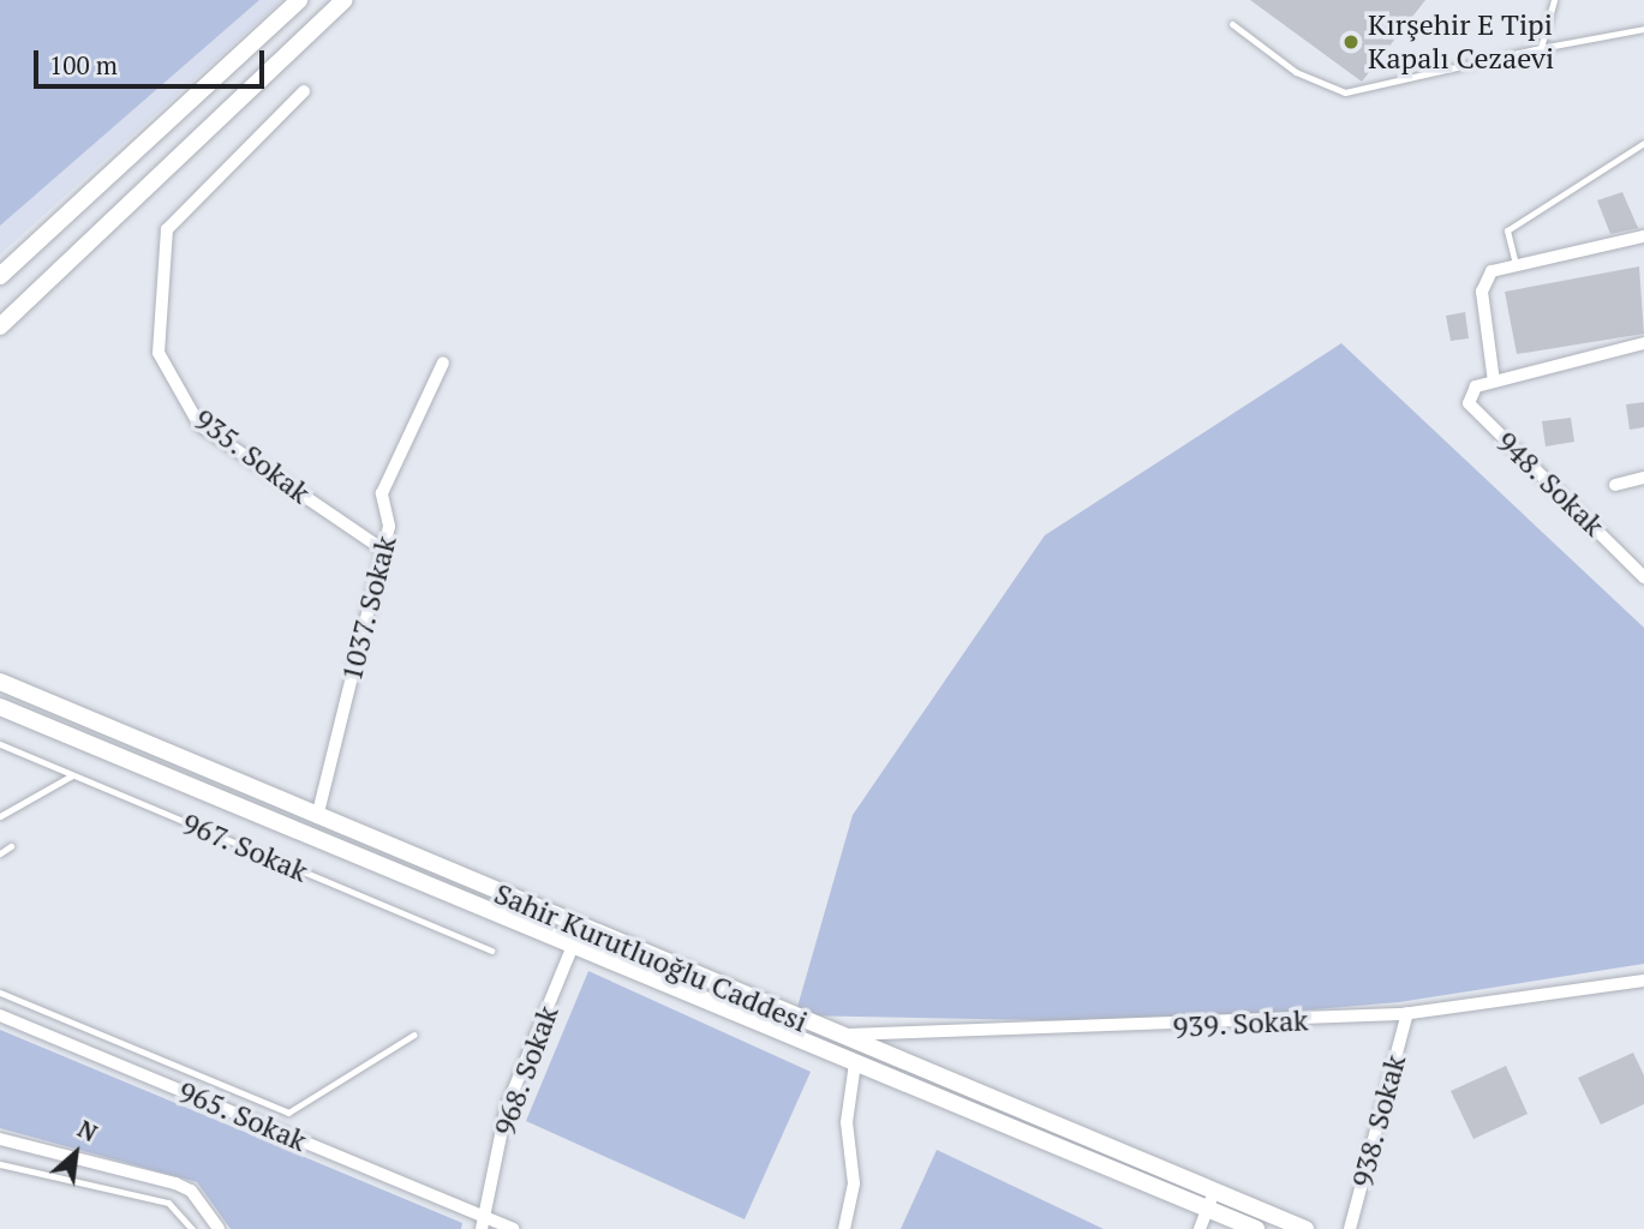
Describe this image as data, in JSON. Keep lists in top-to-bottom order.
{
  "streets": {
    "street": [
      "935. Sokak",
      "948. Sokak",
      "1037. Sokak",
      "Sahir Kurutluoğlu Caddesi",
      "939. Sokak",
      "968. Sokak",
      "965. Sokak",
      "938. Sokak"
    ],
    "lane": ["967. Sokak"]
  },
  "crossings": [
    ["935. Sokak", "1037. Sokak"],
    ["1037. Sokak", "Sahir Kurutluoğlu Caddesi"],
    ["Sahir Kurutluoğlu Caddesi", "939. Sokak"],
    ["Sahir Kurutluoğlu Caddesi", "968. Sokak"],
    ["939. Sokak", "938. Sokak"],
    ["968. Sokak", "965. Sokak"]
  ],
  "places": ["Kırşehir E Tipi Kapalı Cezaevi"],
  "scale_bar": "100 m",
  "north": "top right"
}
